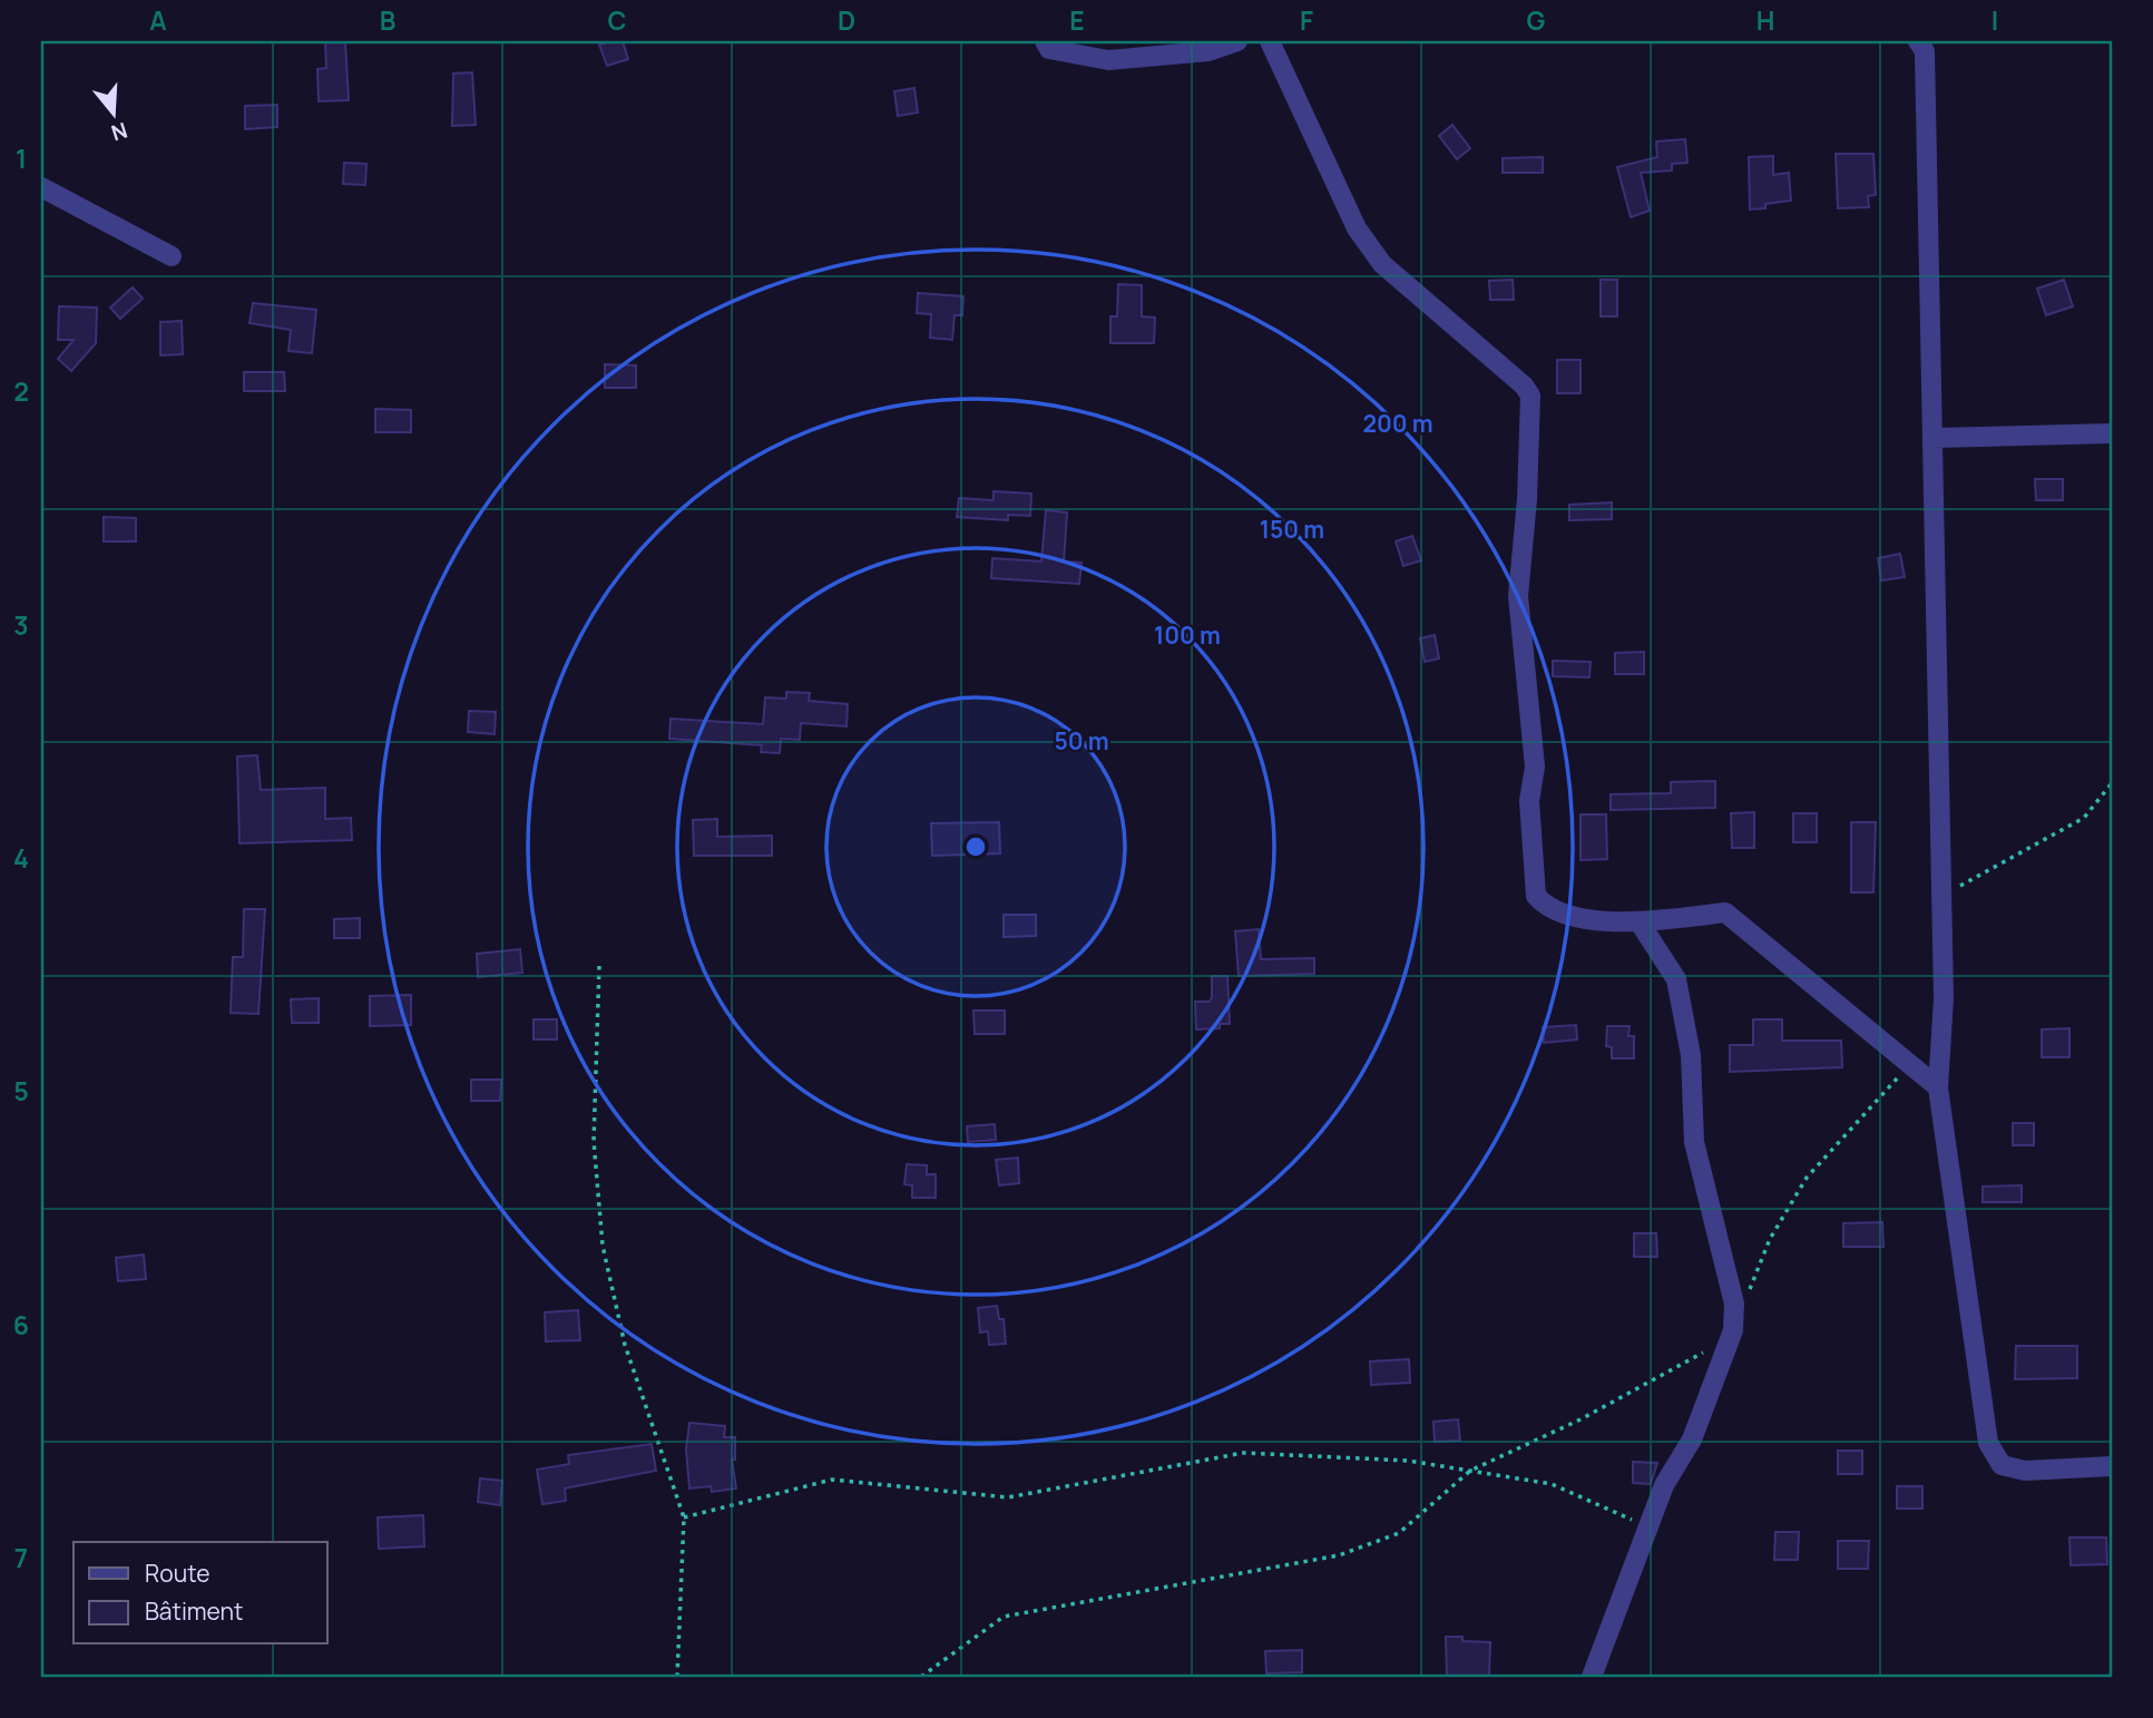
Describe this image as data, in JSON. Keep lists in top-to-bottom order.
{
  "legend": ["Route", "Bâtiment"],
  "north": "bottom",
  "grid": {
    "columns": [
      "A",
      "B",
      "C",
      "D",
      "E",
      "F",
      "G",
      "H",
      "I"
    ],
    "rows": [
      "1",
      "2",
      "3",
      "4",
      "5",
      "6",
      "7"
    ]
  },
  "rings": [
    "200 m",
    "150 m",
    "100 m",
    "50 m"
  ]
}
